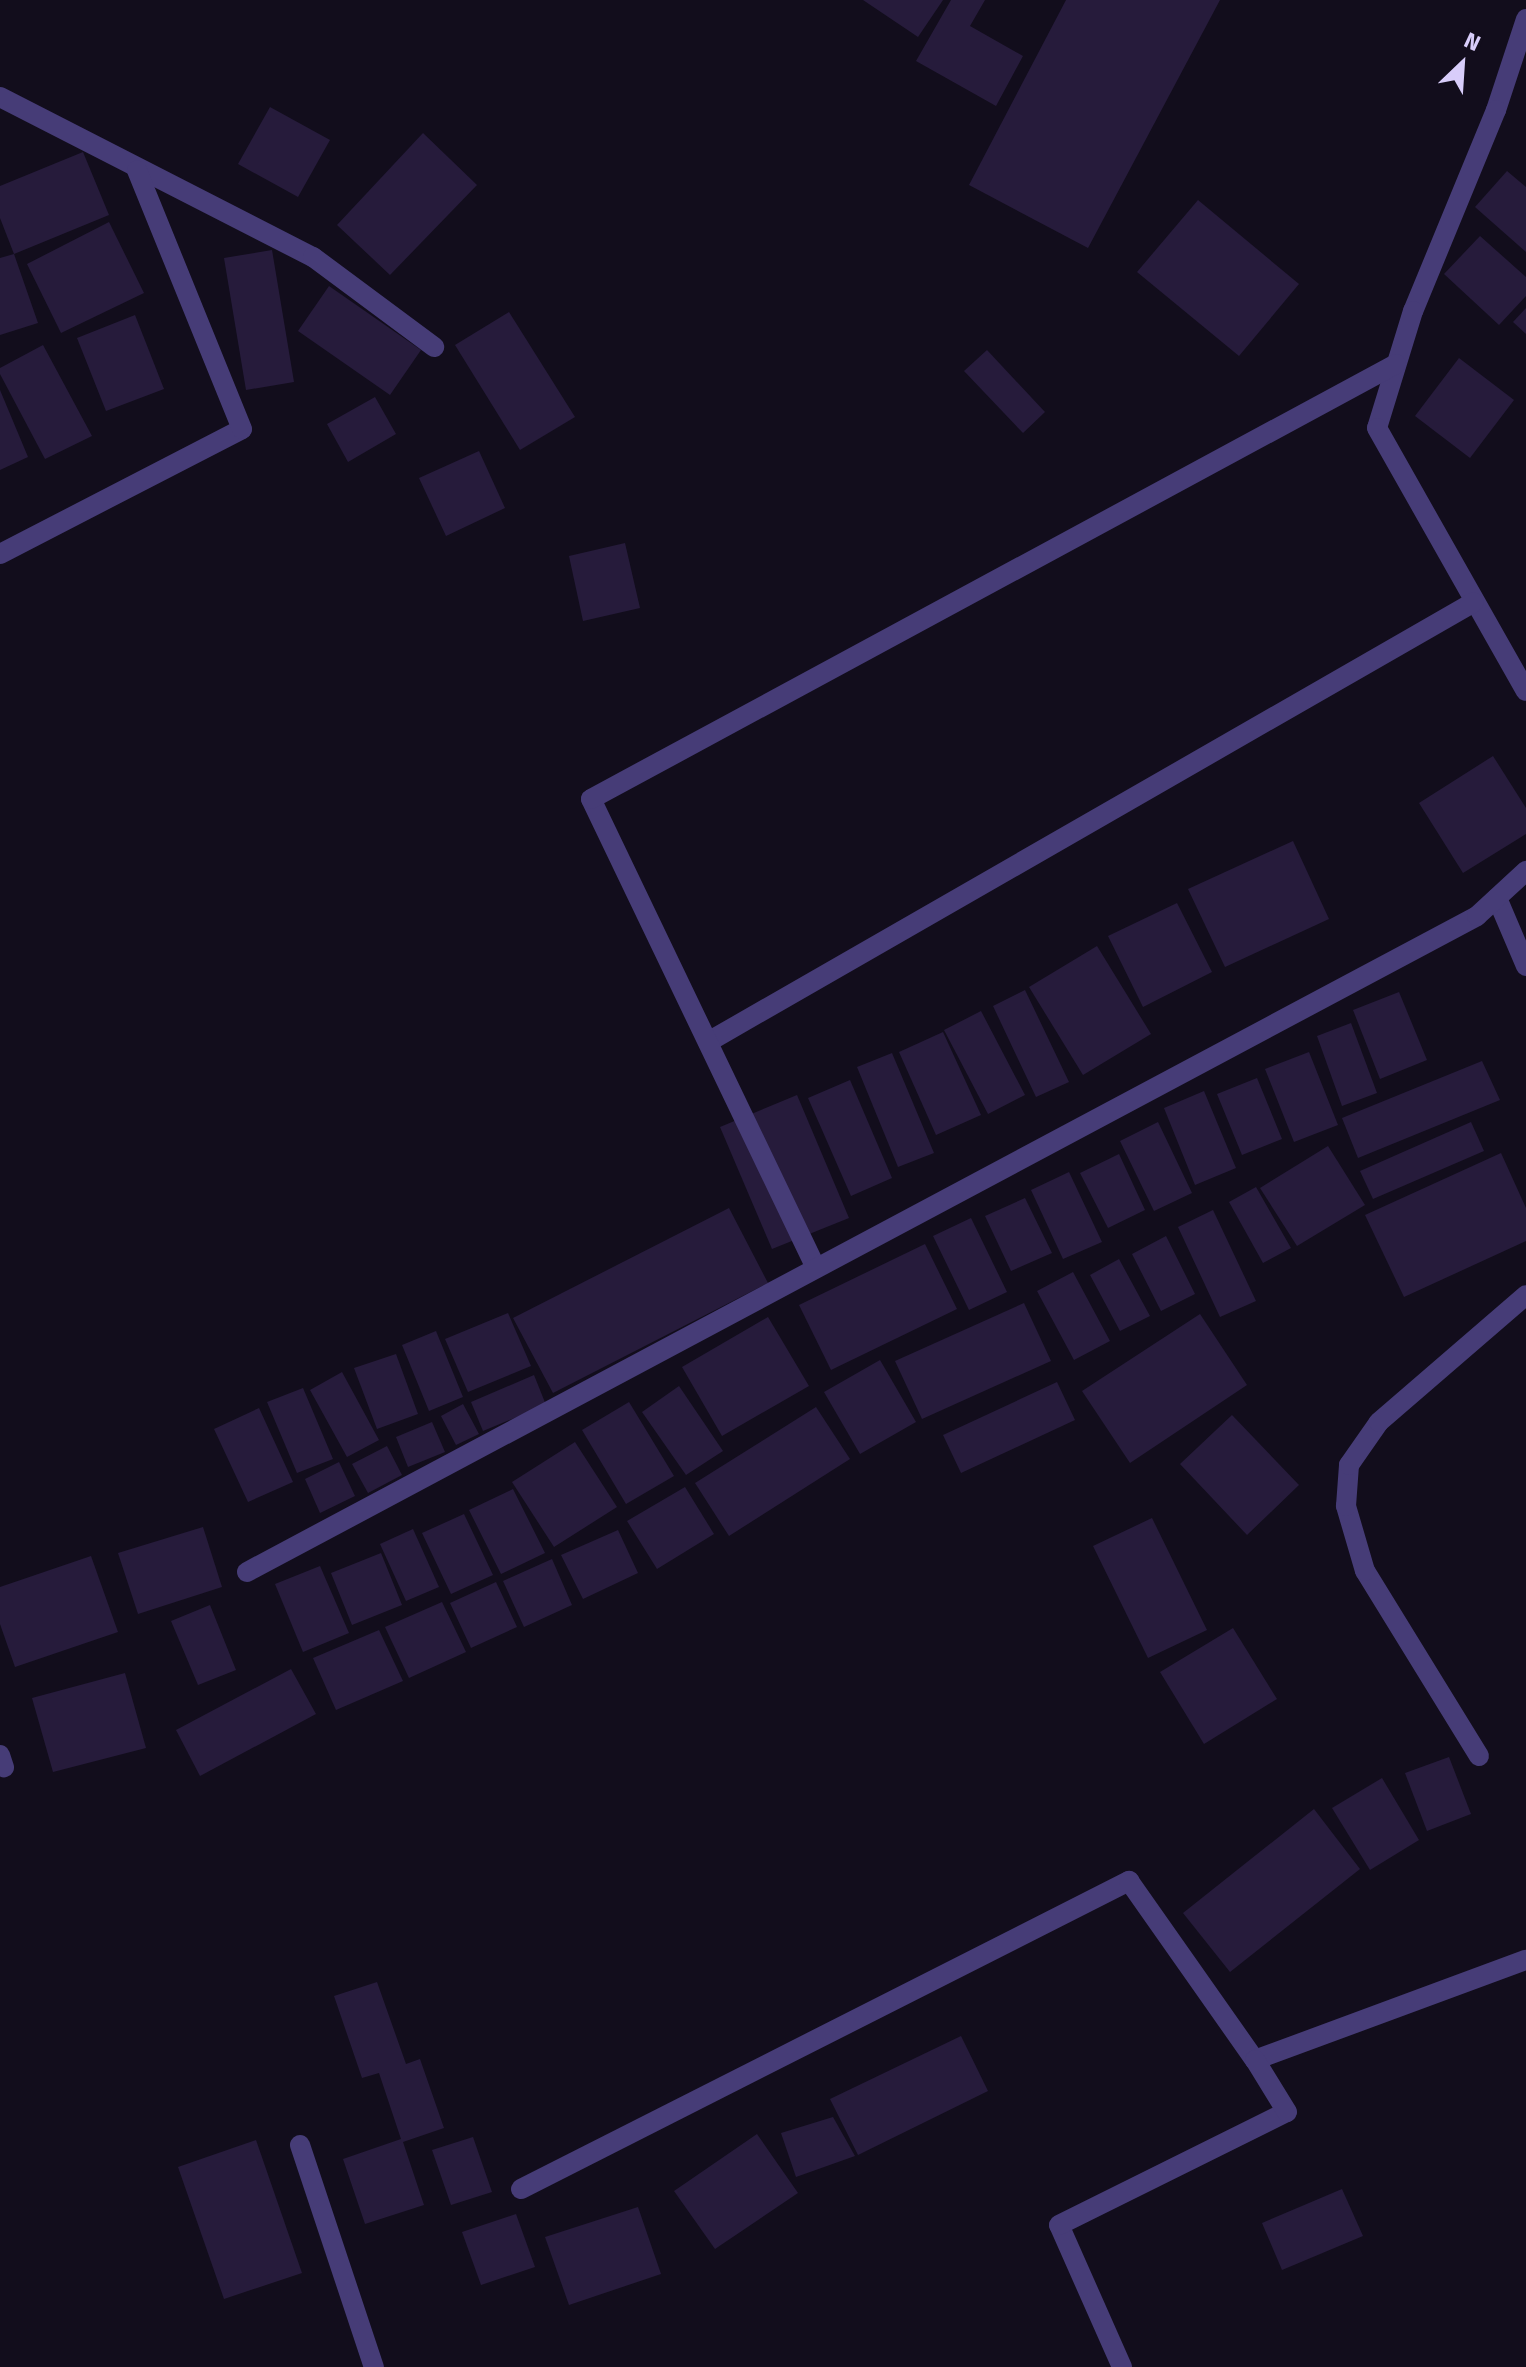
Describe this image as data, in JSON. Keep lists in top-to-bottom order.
{
  "north": "top right"
}
